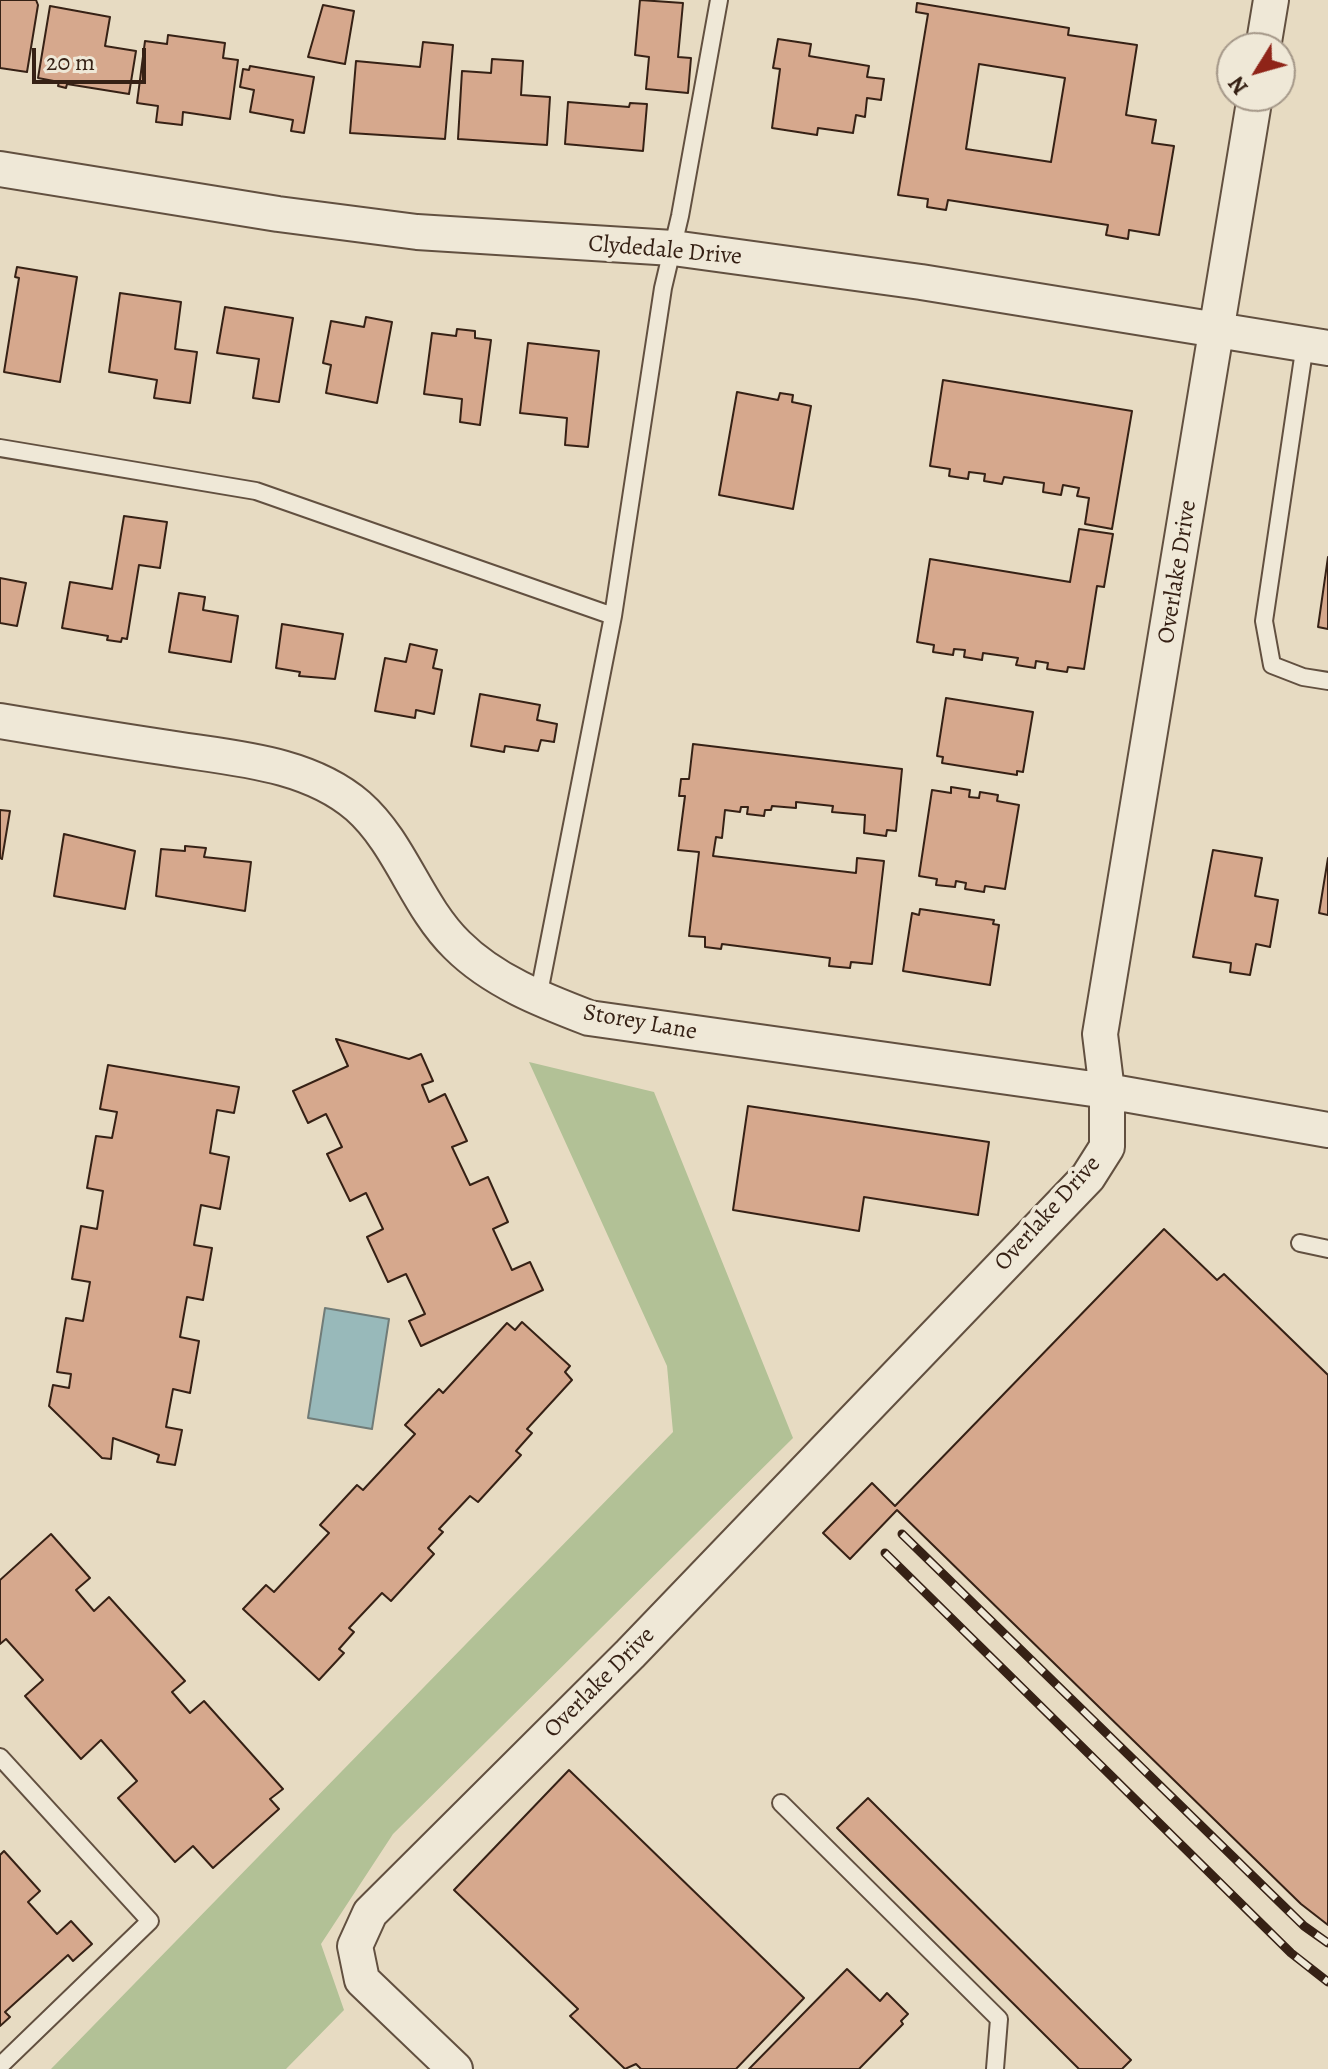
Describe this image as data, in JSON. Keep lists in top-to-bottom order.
{
  "streets": {
    "street": ["Clydedale Drive", "Overlake Drive", "Storey Lane"]
  },
  "crossings": [
    ["Clydedale Drive", "Overlake Drive"],
    ["Overlake Drive", "Storey Lane"]
  ],
  "scale_bar": "20 m",
  "north": "bottom left"
}
